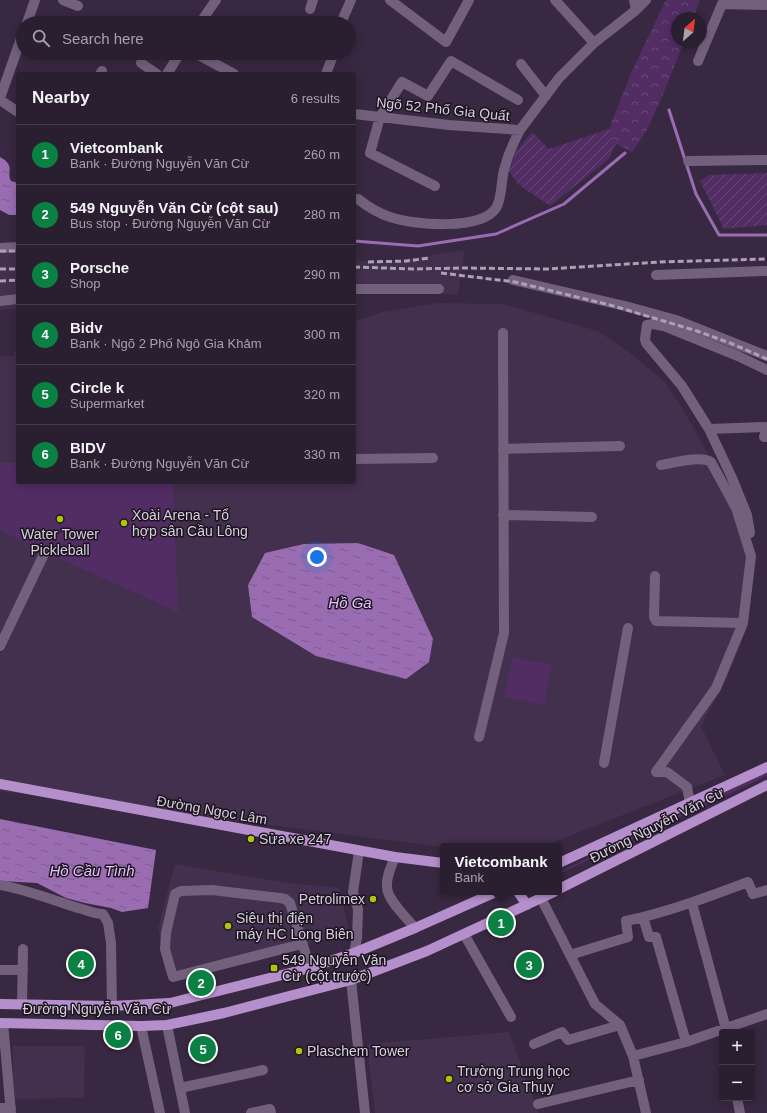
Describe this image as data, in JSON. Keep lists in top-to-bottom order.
{
  "streets": {
    "main road": ["Đường Ngọc Lâm", "Đường Nguyễn Văn Cừ"],
    "street": ["Ngõ 52 Phố Gia Quất"]
  },
  "water": ["Hồ Ga", "Hồ Cầu Tình"],
  "places": {
    "other": [
      "Water Tower Pickleball",
      "Xoài Arena - Tổ hợp sân Cầu Lông",
      "Sửa xe 247",
      "Petrolimex",
      "Siêu thị điện máy HC Long Biên",
      "Plaschem Tower",
      "Trường Trung học cơ sở Gia Thụy"
    ],
    "transit": ["549 Nguyễn Văn Cừ (cột trước)"]
  },
  "north": "top right",
  "page": {
    "search": "Search here",
    "heading": ["Nearby", "6 results"],
    "list": [
      {
        "mark": "1",
        "name": "Vietcombank",
        "note": "Bank · Đường Nguyễn Văn Cừ",
        "value": "260 m"
      },
      {
        "mark": "2",
        "name": "549 Nguyễn Văn Cừ (cột sau)",
        "note": "Bus stop · Đường Nguyễn Văn Cừ",
        "value": "280 m"
      },
      {
        "mark": "3",
        "name": "Porsche",
        "note": "Shop",
        "value": "290 m"
      },
      {
        "mark": "4",
        "name": "Bidv",
        "note": "Bank · Ngõ 2 Phố Ngô Gia Khảm",
        "value": "300 m"
      },
      {
        "mark": "5",
        "name": "Circle k",
        "note": "Supermarket",
        "value": "320 m"
      },
      {
        "mark": "6",
        "name": "BIDV",
        "note": "Bank · Đường Nguyễn Văn Cừ",
        "value": "330 m"
      }
    ],
    "popup": ["Vietcombank", "Bank"],
    "pins": [
      "1",
      "4",
      "3",
      "2",
      "6",
      "5"
    ],
    "map_buttons": ["+", "−"]
  }
}
